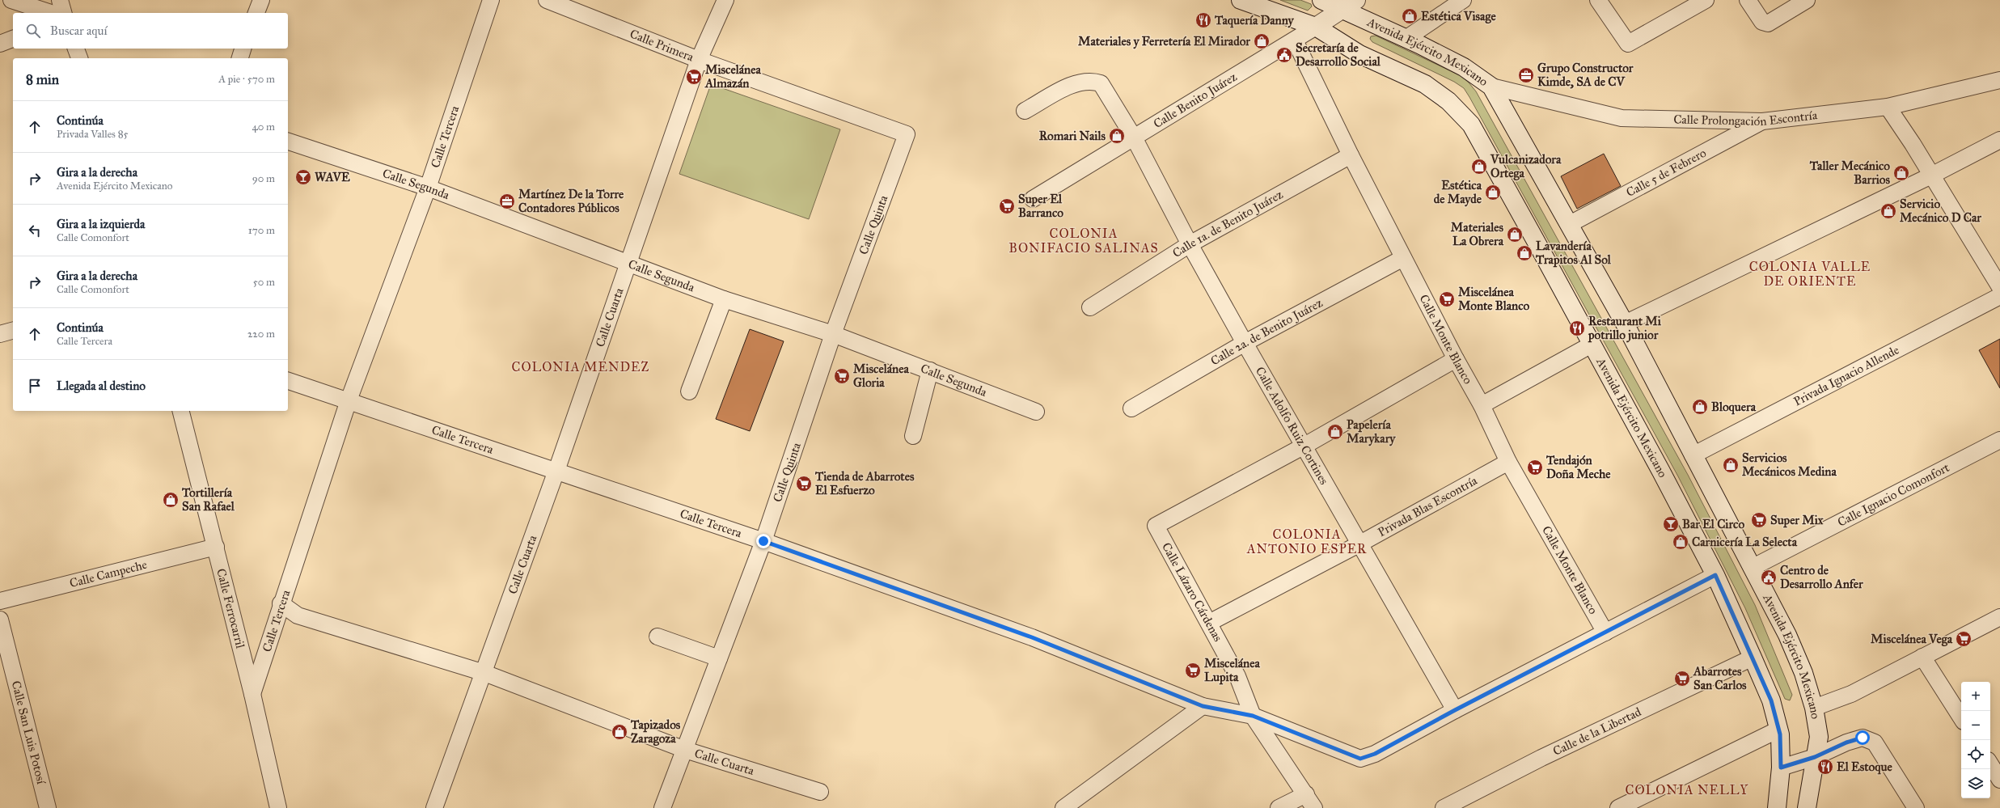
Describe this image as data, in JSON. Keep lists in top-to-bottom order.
{
  "streets": {
    "main road": ["Avenida Ejército Mexicano", "Calle Benito Juárez"],
    "street": [
      "Calle Primera",
      "Calle Prolongación Escontría",
      "Calle Tercera",
      "Calle 5 de Febrero",
      "Calle Segunda",
      "Calle 1a. de Benito Juárez",
      "Calle Quinta",
      "Calle Cuarta",
      "Calle 2a. de Benito Juárez",
      "Calle Monte Blanco",
      "Privada Ignacio Allende",
      "Calle Adolfo Ruiz Cortines",
      "Calle Ignacio Comonfort",
      "Privada Blas Escontría",
      "Calle Campeche",
      "Calle Lázaro Cárdenas",
      "Calle Ferrocarril",
      "Calle de la Libertad",
      "Calle San Luis Potosí"
    ]
  },
  "crossings": [
    ["Calle Primera", "Calle Quinta"],
    ["Calle Primera", "Calle Cuarta"],
    ["Avenida Ejército Mexicano", "Calle Benito Juárez"],
    ["Avenida Ejército Mexicano", "Calle Prolongación Escontría"],
    ["Avenida Ejército Mexicano", "Calle Tercera"],
    ["Avenida Ejército Mexicano", "Calle 5 de Febrero"],
    ["Avenida Ejército Mexicano", "Privada Ignacio Allende"],
    ["Avenida Ejército Mexicano", "Calle Ignacio Comonfort"],
    ["Avenida Ejército Mexicano", "Calle de la Libertad"],
    ["Calle Benito Juárez", "Calle Monte Blanco"],
    ["Calle Benito Juárez", "Calle Adolfo Ruiz Cortines"],
    ["Calle Prolongación Escontría", "Calle 5 de Febrero"],
    ["Calle Tercera", "Calle Segunda"],
    ["Calle Tercera", "Calle Quinta"],
    ["Calle Tercera", "Calle Cuarta"],
    ["Calle Tercera", "Calle Monte Blanco"],
    ["Calle Tercera", "Calle Adolfo Ruiz Cortines"],
    ["Calle Tercera", "Calle Lázaro Cárdenas"],
    ["Calle Tercera", "Calle Ferrocarril"],
    ["Calle Segunda", "Calle Quinta"],
    ["Calle Segunda", "Calle Cuarta"],
    ["Calle 1a. de Benito Juárez", "Calle Monte Blanco"],
    ["Calle 1a. de Benito Juárez", "Calle Adolfo Ruiz Cortines"],
    ["Calle Quinta", "Calle Cuarta"],
    ["Calle 2a. de Benito Juárez", "Calle Monte Blanco"],
    ["Calle 2a. de Benito Juárez", "Calle Adolfo Ruiz Cortines"],
    ["Calle Monte Blanco", "Privada Blas Escontría"],
    ["Calle Adolfo Ruiz Cortines", "Privada Blas Escontría"],
    ["Calle Adolfo Ruiz Cortines", "Calle Lázaro Cárdenas"],
    ["Privada Blas Escontría", "Calle Lázaro Cárdenas"],
    ["Calle Campeche", "Calle Ferrocarril"]
  ],
  "districts": [
    "COLONIA BONIFACIO SALINAS",
    "COLONIA VALLE DE ORIENTE",
    "COLONIA MENDEZ",
    "COLONIA ANTONIO ESPER",
    "COLONIA NELLY"
  ],
  "places": {
    "shop": [
      "Estética Visage",
      "Materiales y Ferretería El Mirador",
      "Romari Nails",
      "Vulcanizadora Ortega",
      "Taller Mecánico Barrios",
      "Estética de Mayde",
      "Servicio Mecánico D Car",
      "Materiales La Obrera",
      "Lavandería Trapitos Al Sol",
      "Bloquera",
      "Papelería Marykary",
      "Servicios Mecánicos Medina",
      "Tortillería San Rafael",
      "Carnicería La Selecta",
      "Tapizados Zaragoza"
    ],
    "restaurant": ["Taquería Danny", "Restaurant Mi potrillo junior", "El Estoque"],
    "public building": ["Secretaría de Desarrollo Social", "Centro de Desarrollo Anfer"],
    "office": ["Grupo Constructor Kimde, SA de CV", "Martínez De la Torre Contadores Públicos"],
    "supermarket": [
      "Miscelánea Almazán",
      "Super El Barranco",
      "Miscelánea Monte Blanco",
      "Miscelánea Gloria",
      "Tendajón Doña Meche",
      "Tienda de Abarrotes El Esfuerzo",
      "Super Mix",
      "Miscelánea Vega",
      "Miscelánea Lupita",
      "Abarrotes San Carlos"
    ],
    "bar": ["WAVE", "Bar El Circo"]
  },
  "page": {
    "search": "Buscar aquí",
    "heading": ["8 min", "A pie · 570 m"],
    "list": [
      ["Continúa", "Privada Valles 85", "40 m"],
      ["Gira a la derecha", "Avenida Ejército Mexicano", "90 m"],
      ["Gira a la izquierda", "Calle Comonfort", "170 m"],
      ["Gira a la derecha", "Calle Comonfort", "50 m"],
      ["Continúa", "Calle Tercera", "220 m"],
      "Llegada al destino"
    ],
    "map_buttons": ["+", "−"]
  }
}
